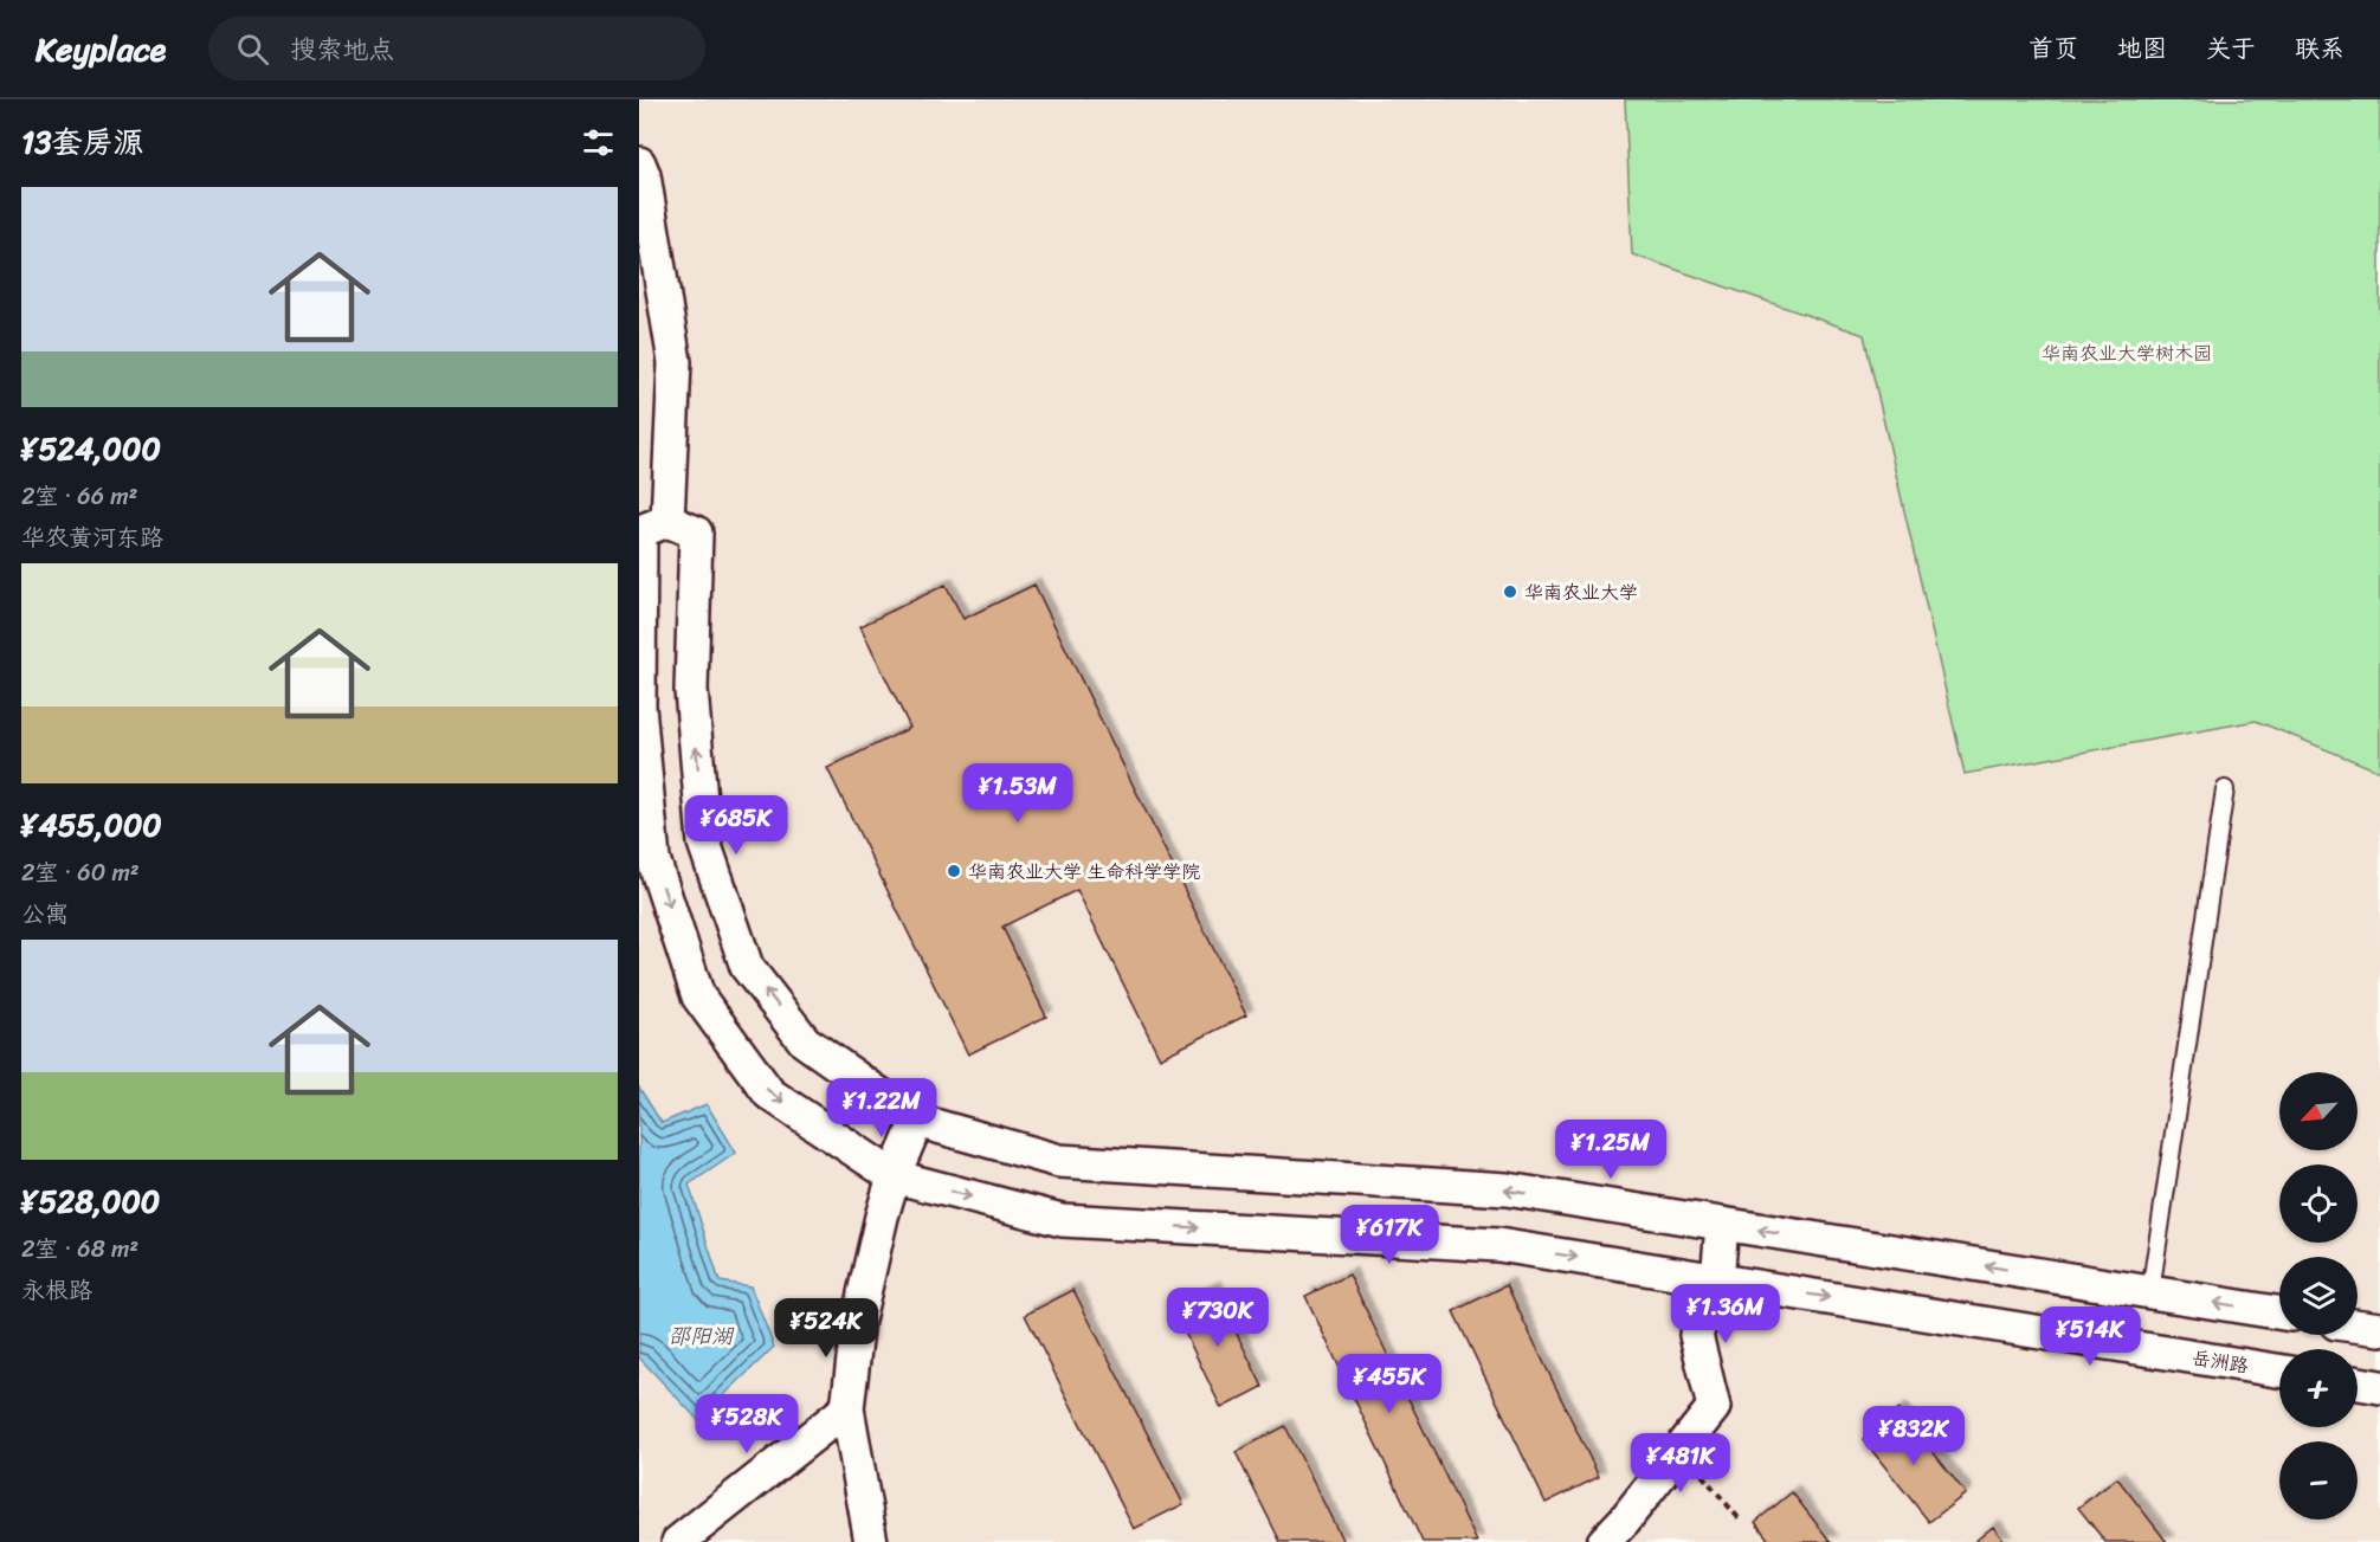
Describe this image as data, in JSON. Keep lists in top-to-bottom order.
{
  "streets": {
    "street": ["岳洲路"]
  },
  "water": ["邵阳湖"],
  "parks": ["华南农业大学树木园"],
  "places": ["华南农业大学", "华南农业大学 生命科学学院"],
  "north": "bottom left",
  "page": {
    "header": "Keyplace",
    "search": "搜索地点",
    "nav": [
      "首页",
      "地图",
      "关于",
      "联系"
    ],
    "heading": "13套房源",
    "list": [
      {
        "name": "¥524,000",
        "note": "2室 · 66 m² · 华农黄河东路"
      },
      {
        "name": "¥455,000",
        "note": "2室 · 60 m² · 公寓"
      },
      {
        "name": "¥528,000",
        "note": "2室 · 68 m² · 永根路"
      }
    ],
    "price": [
      "¥1.53M",
      "¥685K",
      "¥1.22M",
      "¥1.25M",
      "¥617K",
      "¥1.36M",
      "¥730K",
      "¥524K",
      "¥514K",
      "¥455K",
      "¥528K",
      "¥832K",
      "¥481K"
    ],
    "map_buttons": ["+", "−"]
  }
}
